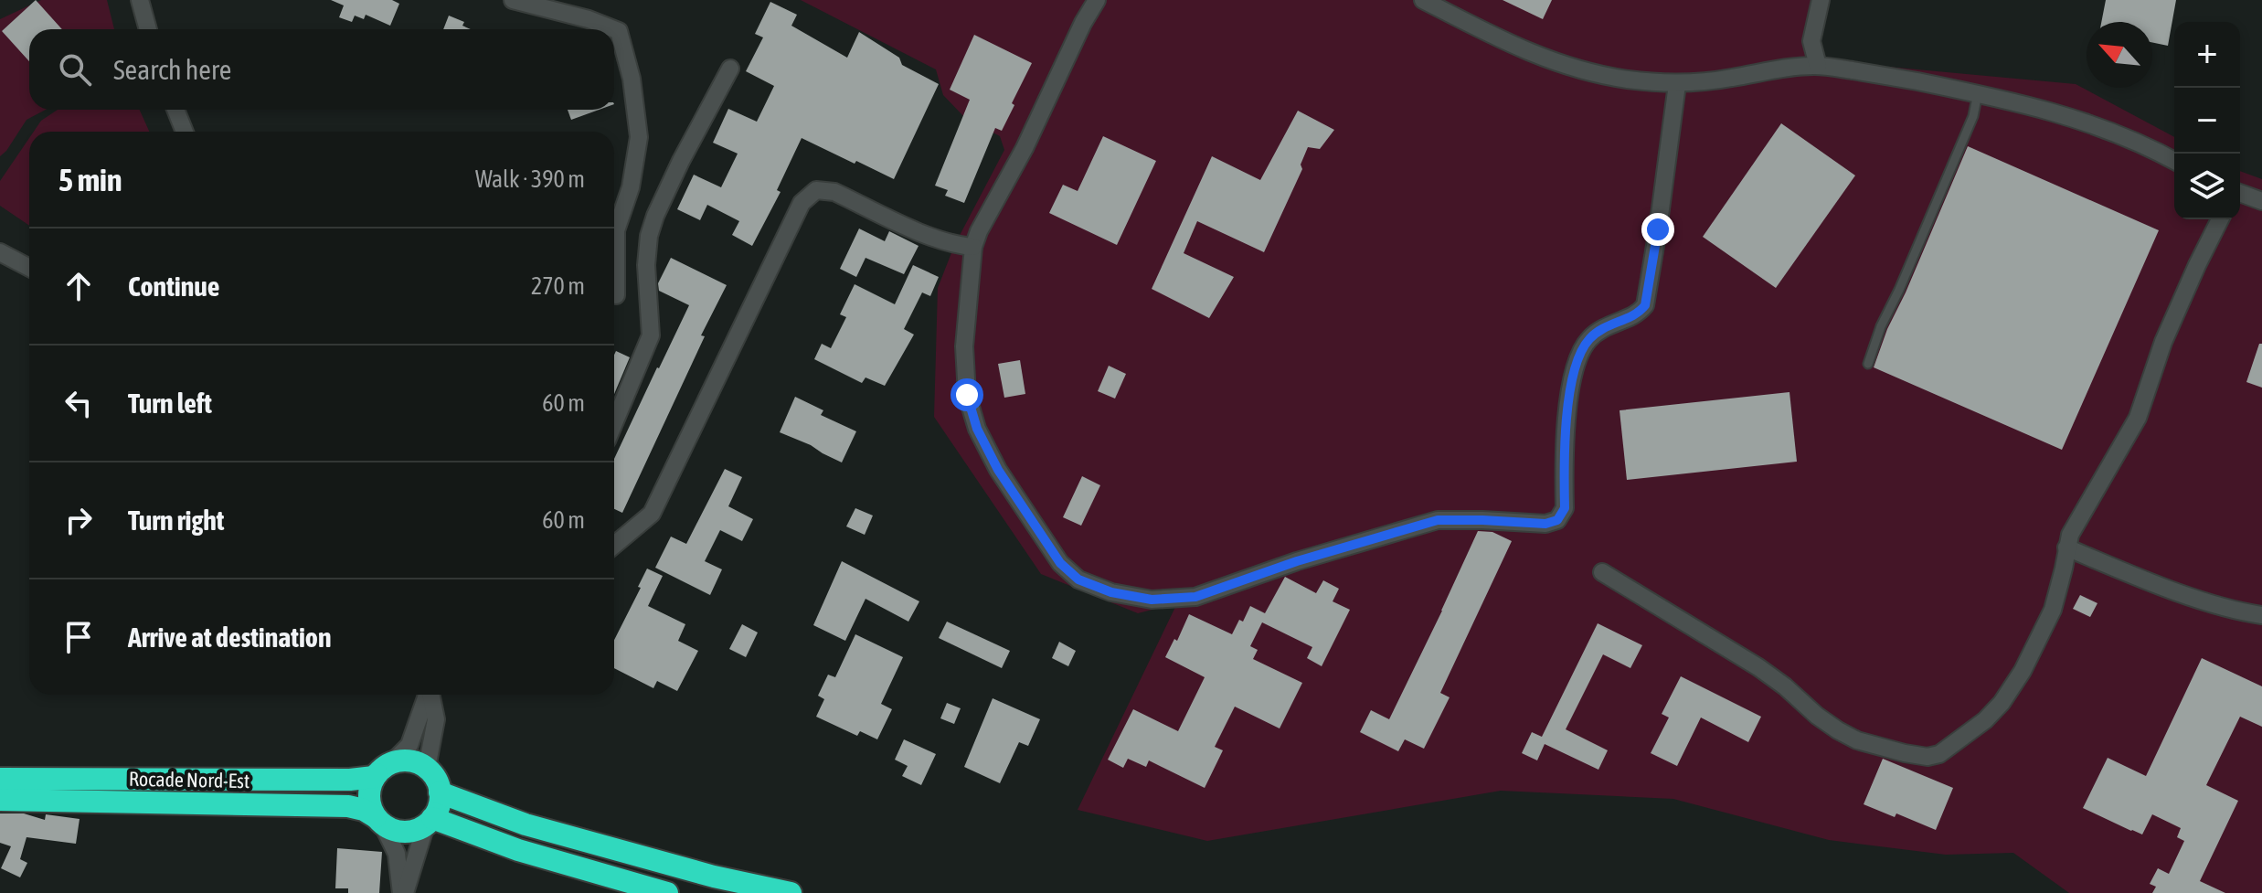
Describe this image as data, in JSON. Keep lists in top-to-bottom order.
{
  "streets": {
    "highway": ["Rocade Nord-Est"]
  },
  "north": "top left",
  "page": {
    "map_buttons": ["+", "−"],
    "search": "Search here",
    "heading": ["5 min", "Walk · 390 m"],
    "list": [
      ["Continue", "270 m"],
      ["Turn left", "60 m"],
      ["Turn right", "60 m"],
      "Arrive at destination"
    ]
  }
}
